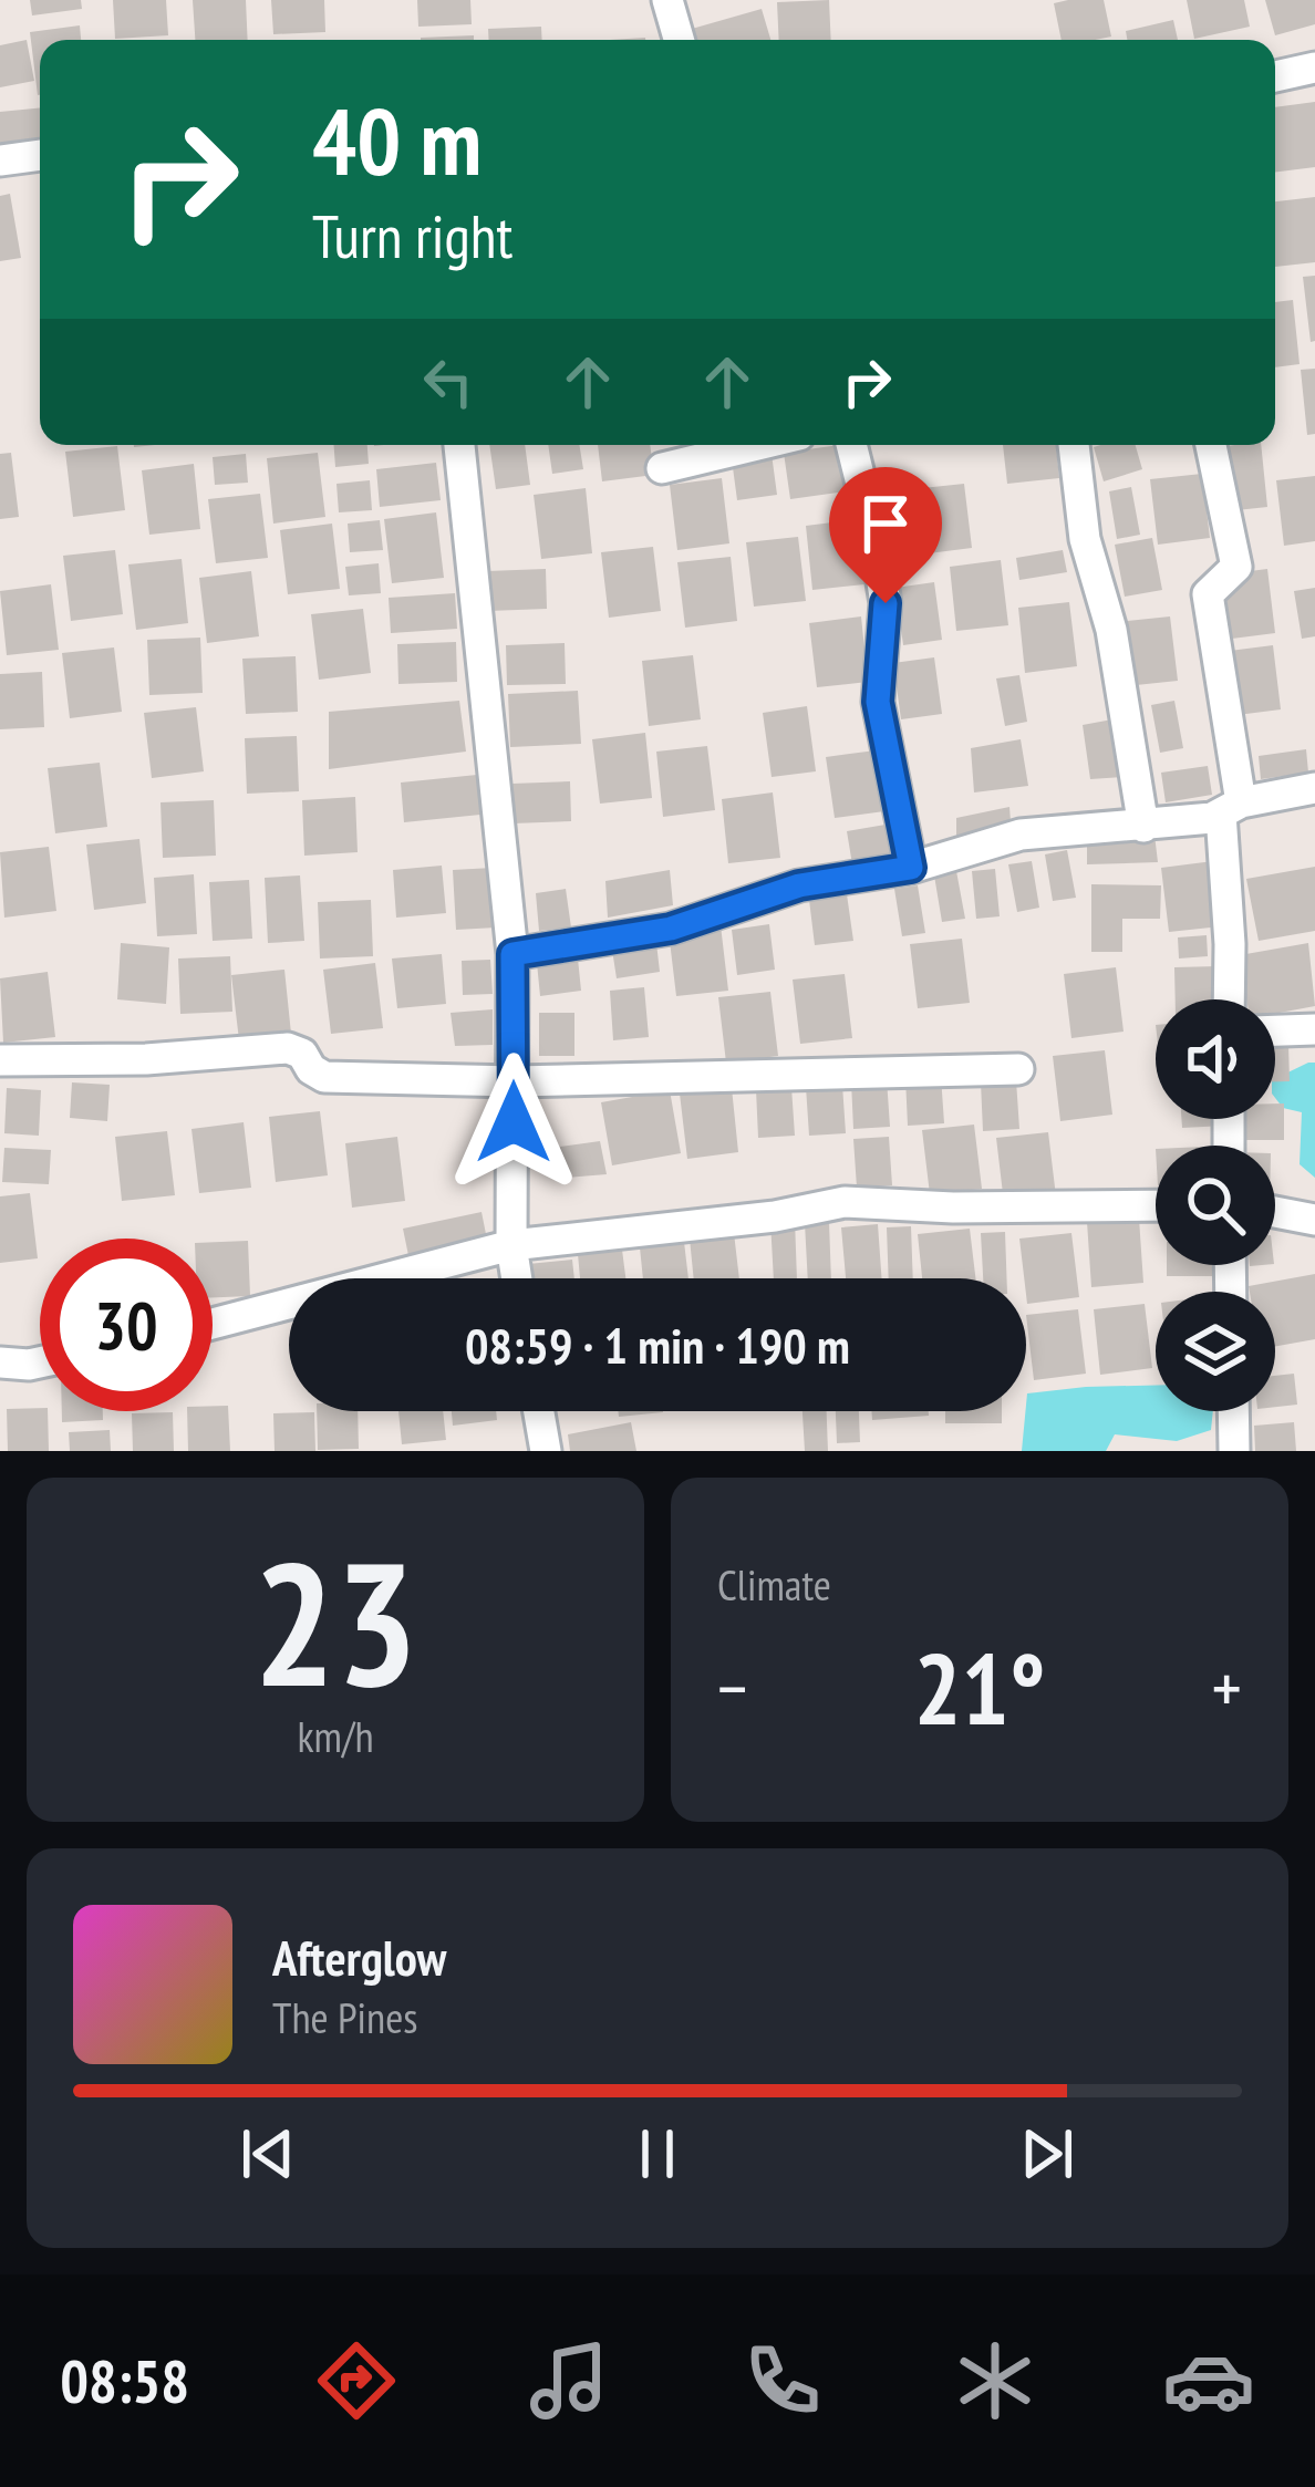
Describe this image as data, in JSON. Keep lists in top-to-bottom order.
{
  "page": {
    "turn": ["40 m", "Turn right"],
    "limit": "30",
    "trip": "08:59 · 1 min · 190 m",
    "tile": [
      ["23", "km/h"],
      "Climate"
    ],
    "heat": ["−", "21°", "+"],
    "song": ["Afterglow", "The Pines"],
    "tabs": "08:58"
  }
}
